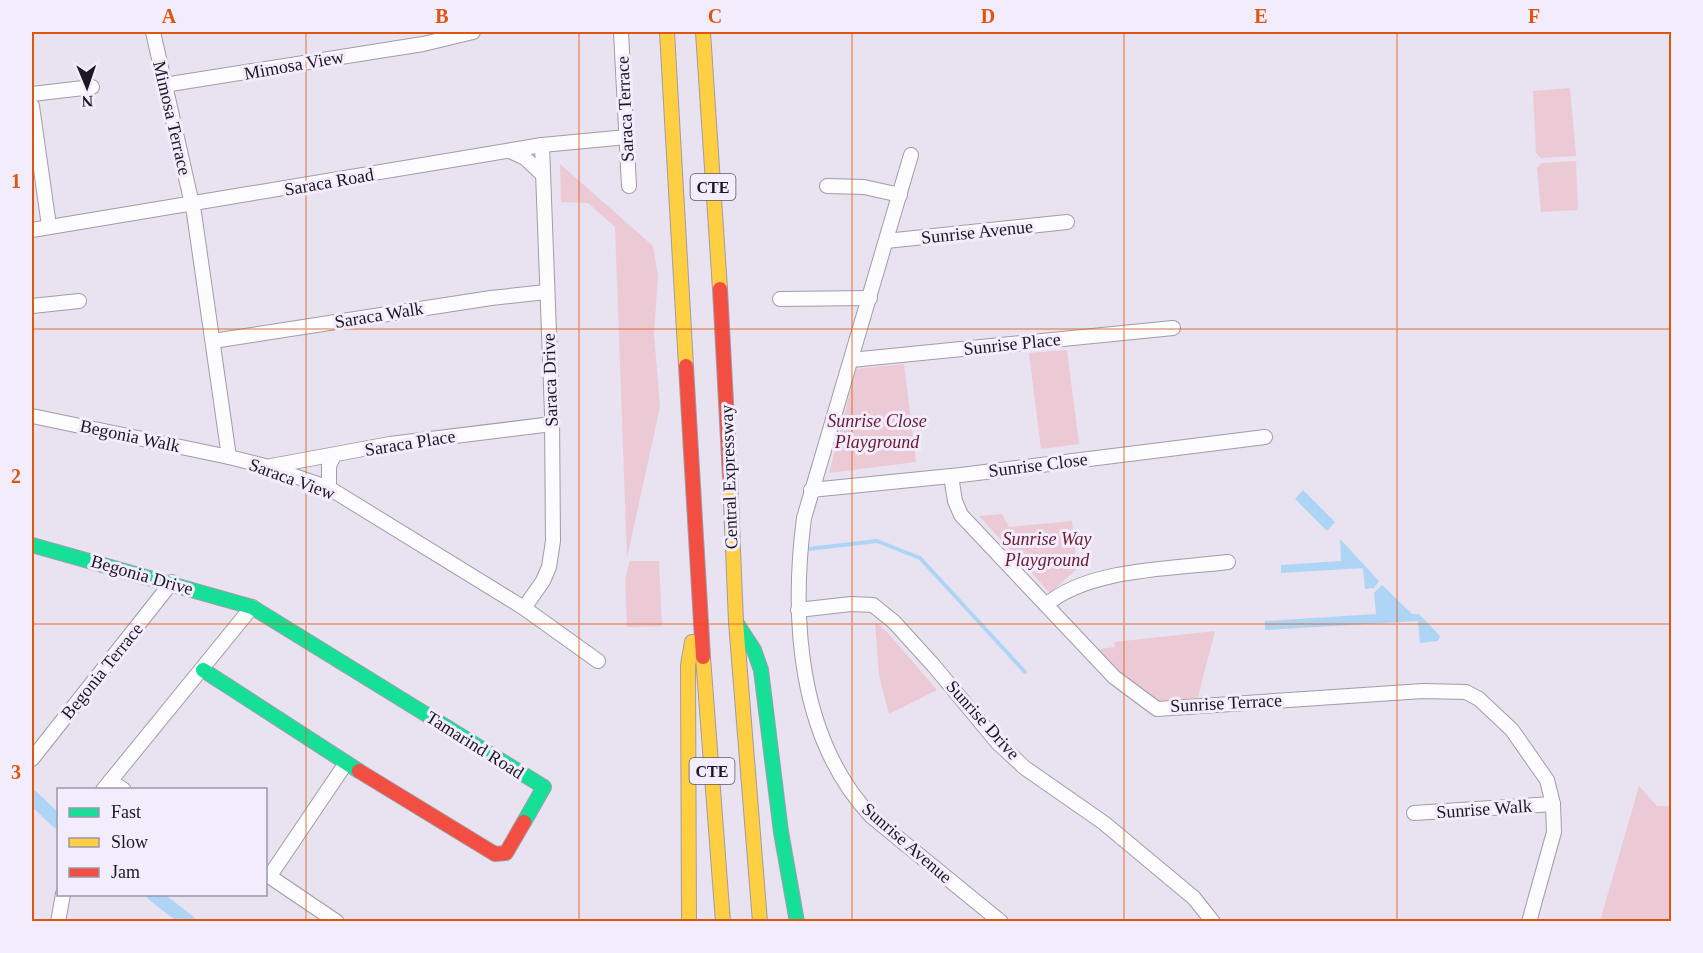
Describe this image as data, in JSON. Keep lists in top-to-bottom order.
{
  "streets": {
    "main road": [
      "CTE",
      "Central Expressway",
      "Begonia Drive",
      "Tamarind Road"
    ],
    "street": [
      "Mimosa View",
      "Saraca Terrace",
      "Mimosa Terrace",
      "Saraca Road",
      "Sunrise Avenue",
      "Saraca Walk",
      "Sunrise Place",
      "Saraca Drive",
      "Begonia Walk",
      "Saraca Place",
      "Sunrise Close",
      "Saraca View",
      "Begonia Terrace",
      "Sunrise Terrace",
      "Sunrise Drive",
      "Sunrise Walk"
    ]
  },
  "crossings": [
    ["Mimosa View", "Mimosa Terrace"],
    ["Saraca Terrace", "Saraca Road"],
    ["Mimosa Terrace", "Saraca Road"],
    ["Mimosa Terrace", "Saraca View"],
    ["Saraca Road", "Saraca Drive"],
    ["Saraca Road", "Saraca View"],
    ["Sunrise Avenue", "Sunrise Place"],
    ["Sunrise Avenue", "Sunrise Close"],
    ["Sunrise Avenue", "Sunrise Drive"],
    ["Saraca Walk", "Saraca Drive"],
    ["Saraca Walk", "Saraca View"],
    ["Saraca Drive", "Saraca Place"],
    ["Saraca Drive", "Saraca View"],
    ["Begonia Walk", "Saraca View"],
    ["Saraca Place", "Saraca View"],
    ["Sunrise Close", "Sunrise Terrace"],
    ["Begonia Drive", "Begonia Terrace"],
    ["Begonia Drive", "Tamarind Road"],
    ["Sunrise Terrace", "Sunrise Walk"]
  ],
  "parks": ["Sunrise Close Playground", "Sunrise Way Playground"],
  "legend": ["Fast", "Slow", "Jam"],
  "north": "bottom",
  "grid": {
    "columns": [
      "A",
      "B",
      "C",
      "D",
      "E",
      "F"
    ],
    "rows": ["1", "2", "3"]
  }
}
